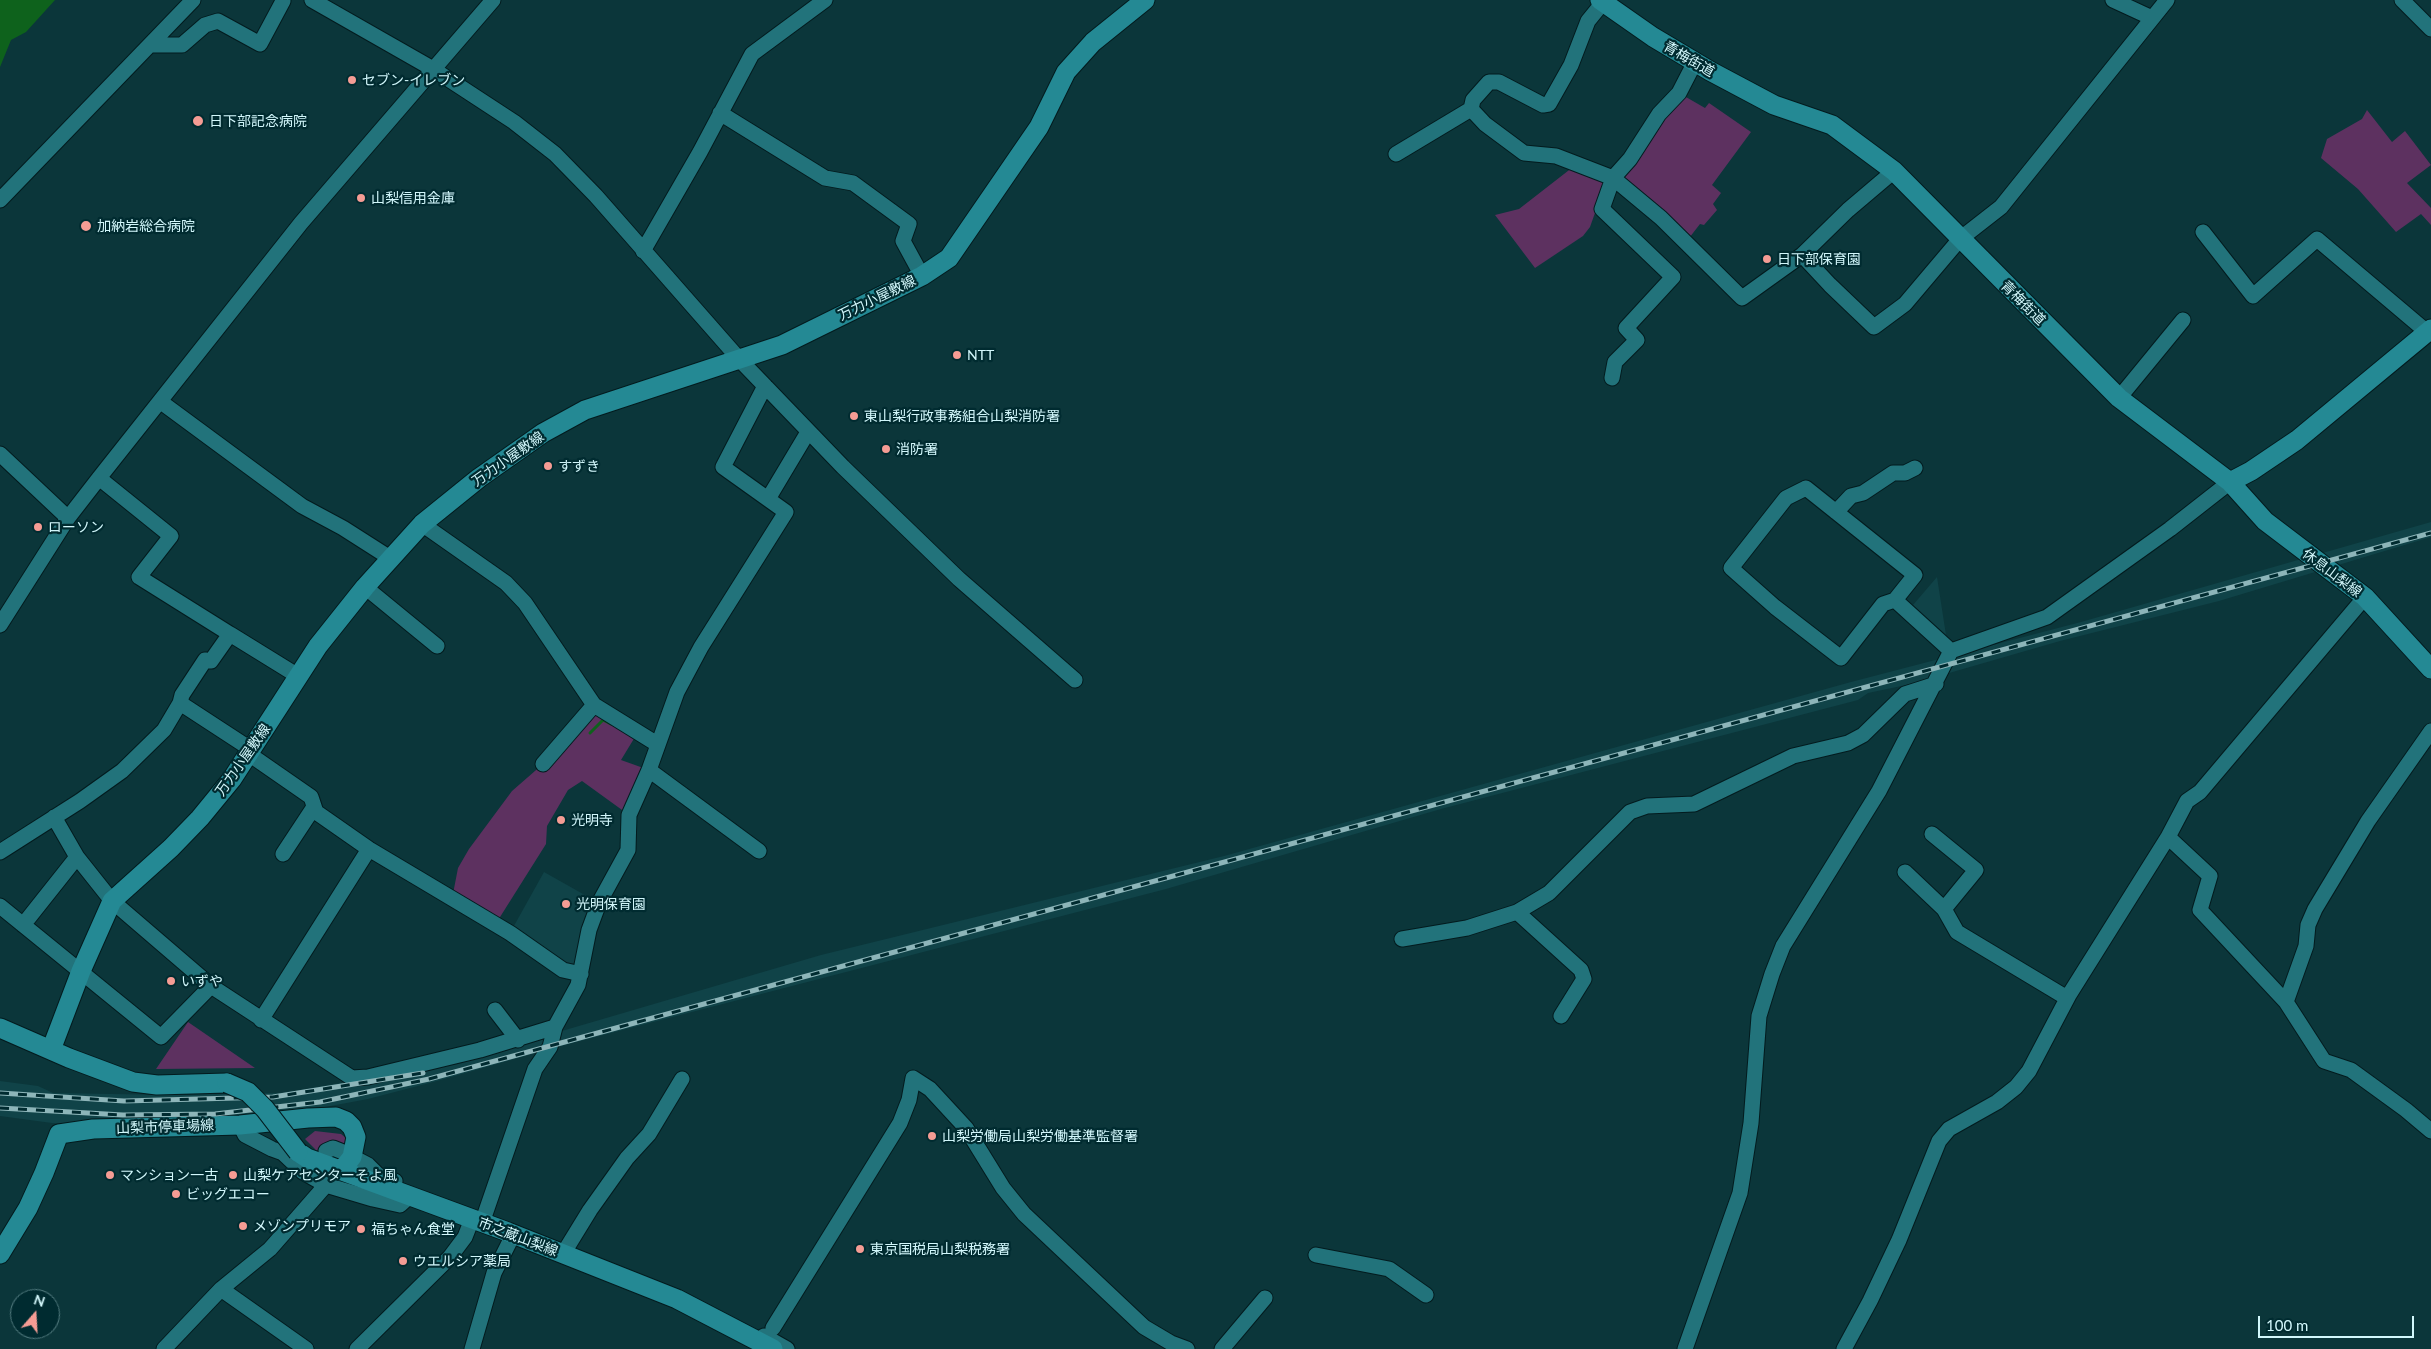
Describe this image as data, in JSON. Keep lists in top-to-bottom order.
{
  "streets": {
    "main road": [
      "青梅街道",
      "万力小屋敷線",
      "休息山梨線",
      "山梨市停車場線",
      "市之蔵山梨線"
    ]
  },
  "crossings": [
    ["青梅街道", "休息山梨線"],
    ["万力小屋敷線", "市之蔵山梨線"],
    ["山梨市停車場線", "市之蔵山梨線"]
  ],
  "places": [
    "セブン-イレブン",
    "日下部記念病院",
    "山梨信用金庫",
    "加納岩総合病院",
    "日下部保育園",
    "NTT",
    "東山梨行政事務組合山梨消防署",
    "消防署",
    "すずき",
    "ローソン",
    "光明寺",
    "光明保育園",
    "いずや",
    "山梨労働局山梨労働基準監督署",
    "マンション一古",
    "山梨ケアセンターそよ風",
    "ビッグエコー",
    "メゾンプリモア",
    "福ちゃん食堂",
    "東京国税局山梨税務署",
    "ウエルシア薬局"
  ],
  "scale_bar": "100 m",
  "north": "top"
}
